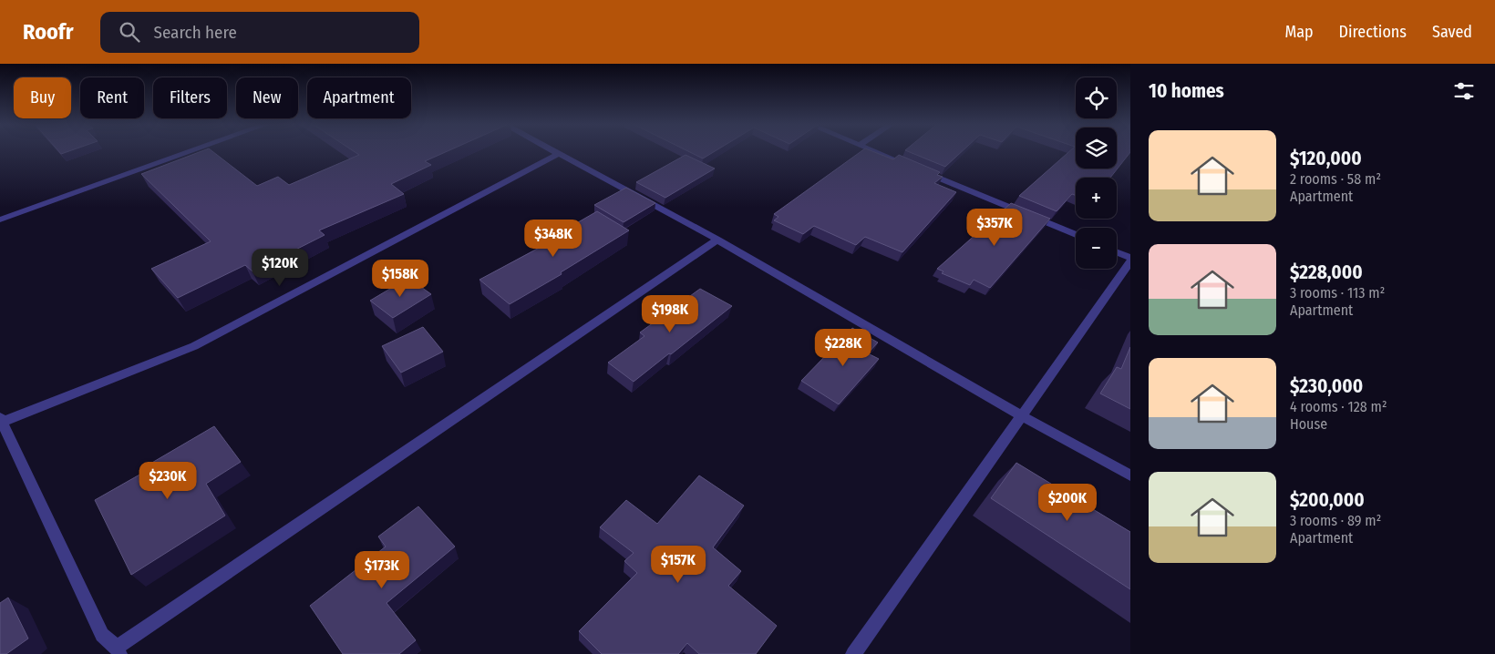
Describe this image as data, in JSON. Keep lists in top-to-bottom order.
{
  "page": {
    "header": "Roofr",
    "search": "Search here",
    "nav": ["Map", "Directions", "Saved"],
    "heading": "10 homes",
    "map_buttons": ["+", "−"],
    "chip": [
      "Buy",
      "Rent",
      "Filters",
      "New",
      "Apartment"
    ],
    "list": [
      {
        "name": "$120,000",
        "note": "2 rooms · 58 m² · Apartment"
      },
      {
        "name": "$228,000",
        "note": "3 rooms · 113 m² · Apartment"
      },
      {
        "name": "$230,000",
        "note": "4 rooms · 128 m² · House"
      },
      {
        "name": "$200,000",
        "note": "3 rooms · 89 m² · Apartment"
      }
    ],
    "price": [
      "$357K",
      "$348K",
      "$120K",
      "$158K",
      "$198K",
      "$228K",
      "$230K",
      "$200K",
      "$157K",
      "$173K"
    ]
  }
}
